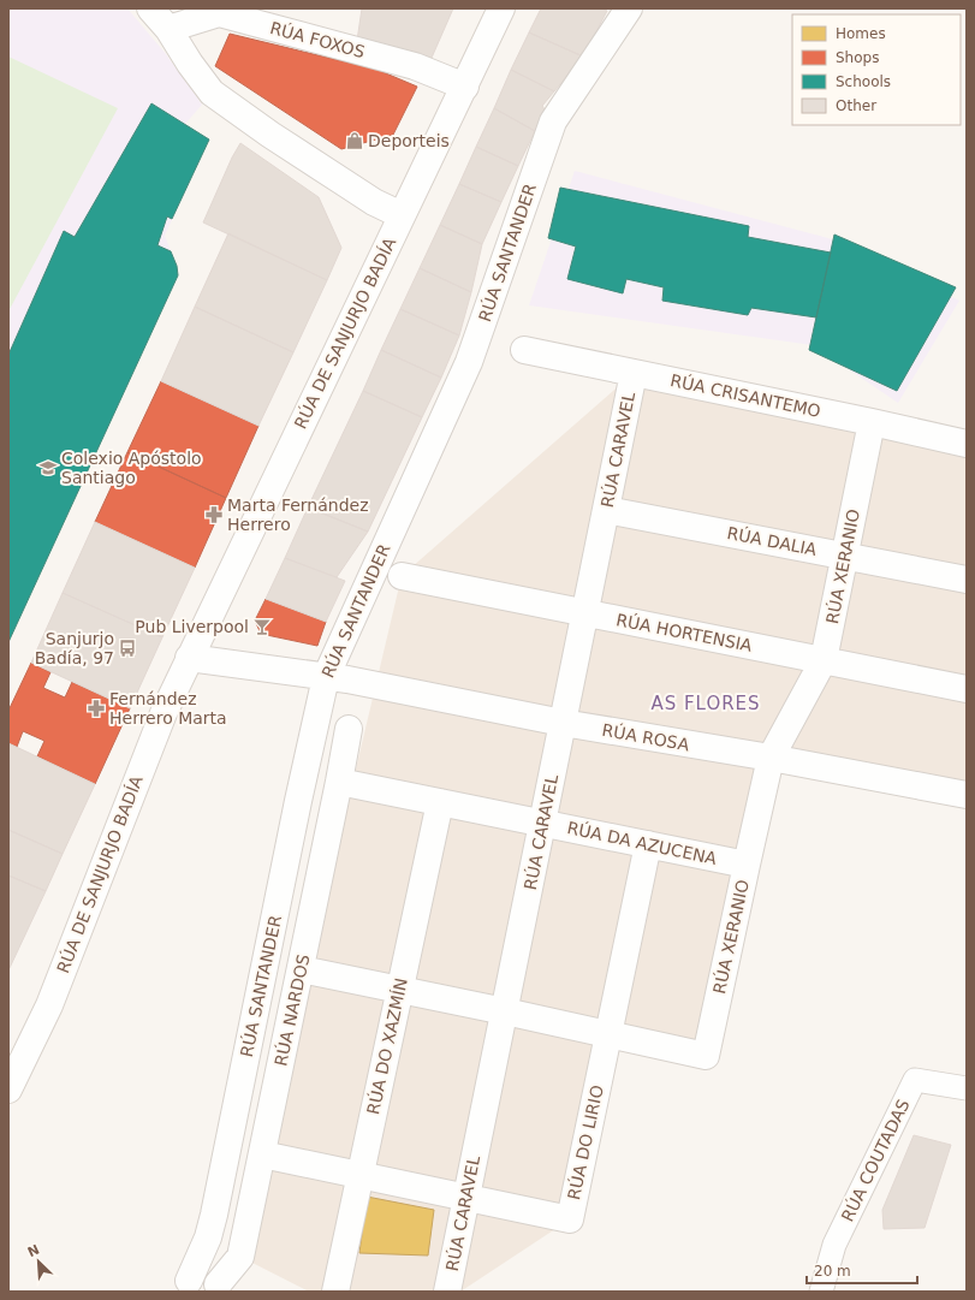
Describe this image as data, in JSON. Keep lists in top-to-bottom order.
{
  "streets": {
    "street": [
      "RÚA FOXOS",
      "RÚA SANTANDER",
      "RÚA DE SANJURJO BADÍA",
      "RÚA CRISANTEMO",
      "RÚA CARAVEL",
      "RÚA DALIA",
      "RÚA XERANIO",
      "RÚA HORTENSIA",
      "RÚA ROSA",
      "RÚA DA AZUCENA",
      "RÚA NARDOS",
      "RÚA DO XAZMÍN",
      "RÚA DO LIRIO"
    ],
    "lane": ["RÚA COUTADAS"]
  },
  "crossings": [
    ["RÚA FOXOS", "RÚA DE SANJURJO BADÍA"],
    ["RÚA SANTANDER", "RÚA ROSA"],
    ["RÚA CRISANTEMO", "RÚA CARAVEL"],
    ["RÚA CRISANTEMO", "RÚA XERANIO"],
    ["RÚA CARAVEL", "RÚA DALIA"],
    ["RÚA CARAVEL", "RÚA XERANIO"],
    ["RÚA CARAVEL", "RÚA HORTENSIA"],
    ["RÚA CARAVEL", "RÚA ROSA"],
    ["RÚA CARAVEL", "RÚA DA AZUCENA"],
    ["RÚA CARAVEL", "RÚA DO LIRIO"],
    ["RÚA DALIA", "RÚA XERANIO"],
    ["RÚA XERANIO", "RÚA HORTENSIA"],
    ["RÚA XERANIO", "RÚA ROSA"],
    ["RÚA XERANIO", "RÚA DA AZUCENA"],
    ["RÚA XERANIO", "RÚA NARDOS"],
    ["RÚA XERANIO", "RÚA DO XAZMÍN"],
    ["RÚA XERANIO", "RÚA DO LIRIO"],
    ["RÚA DA AZUCENA", "RÚA NARDOS"],
    ["RÚA DA AZUCENA", "RÚA DO XAZMÍN"],
    ["RÚA DA AZUCENA", "RÚA DO LIRIO"],
    ["RÚA NARDOS", "RÚA DO LIRIO"],
    ["RÚA DO XAZMÍN", "RÚA DO LIRIO"]
  ],
  "districts": ["AS FLORES"],
  "places": {
    "shop": ["Deporteis"],
    "school or university": ["Colexio Apóstolo Santiago"],
    "pharmacy": ["Marta Fernández Herrero", "Fernández Herrero Marta"],
    "bar": ["Pub Liverpool"],
    "bus stop": ["Sanjurjo Badía, 97"]
  },
  "legend": [
    "Homes",
    "Shops",
    "Schools",
    "Other"
  ],
  "scale_bar": "20 m",
  "north": "top left"
}
